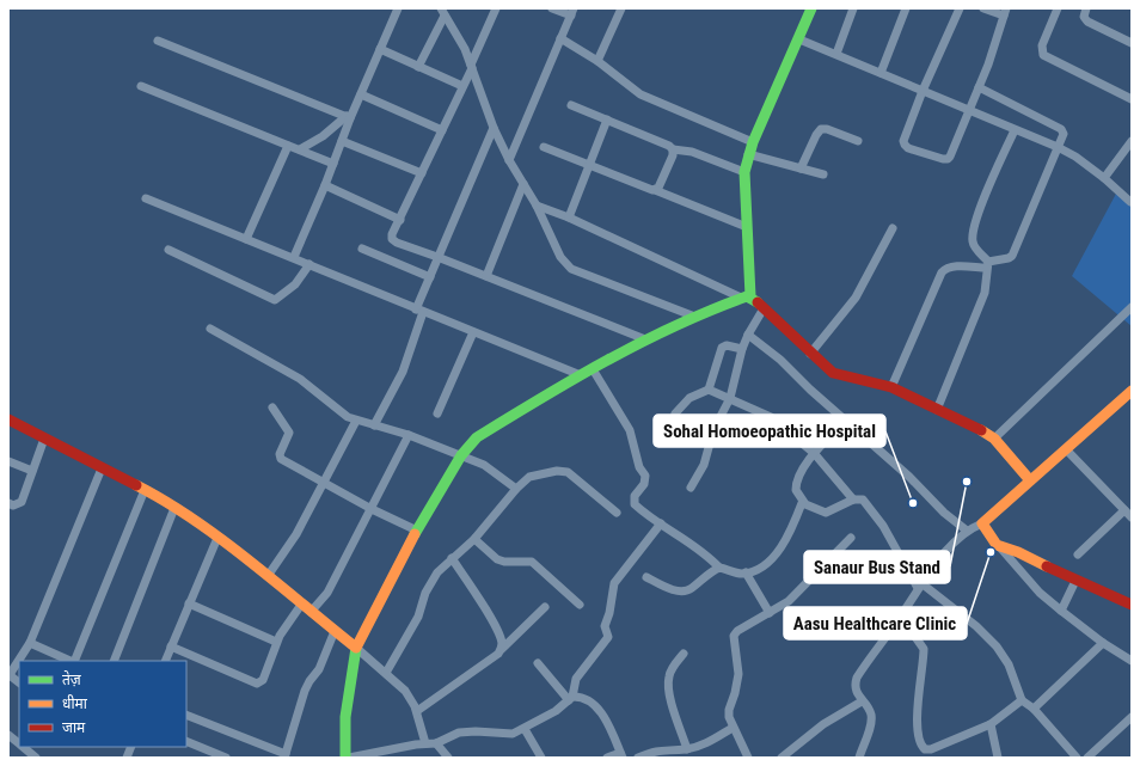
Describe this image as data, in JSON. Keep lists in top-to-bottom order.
{
  "places": ["Sanaur Bus Stand", "Sohal Homoeopathic Hospital", "Aasu Healthcare Clinic"],
  "legend": ["तेज़", "धीमा", "जाम"]
}
